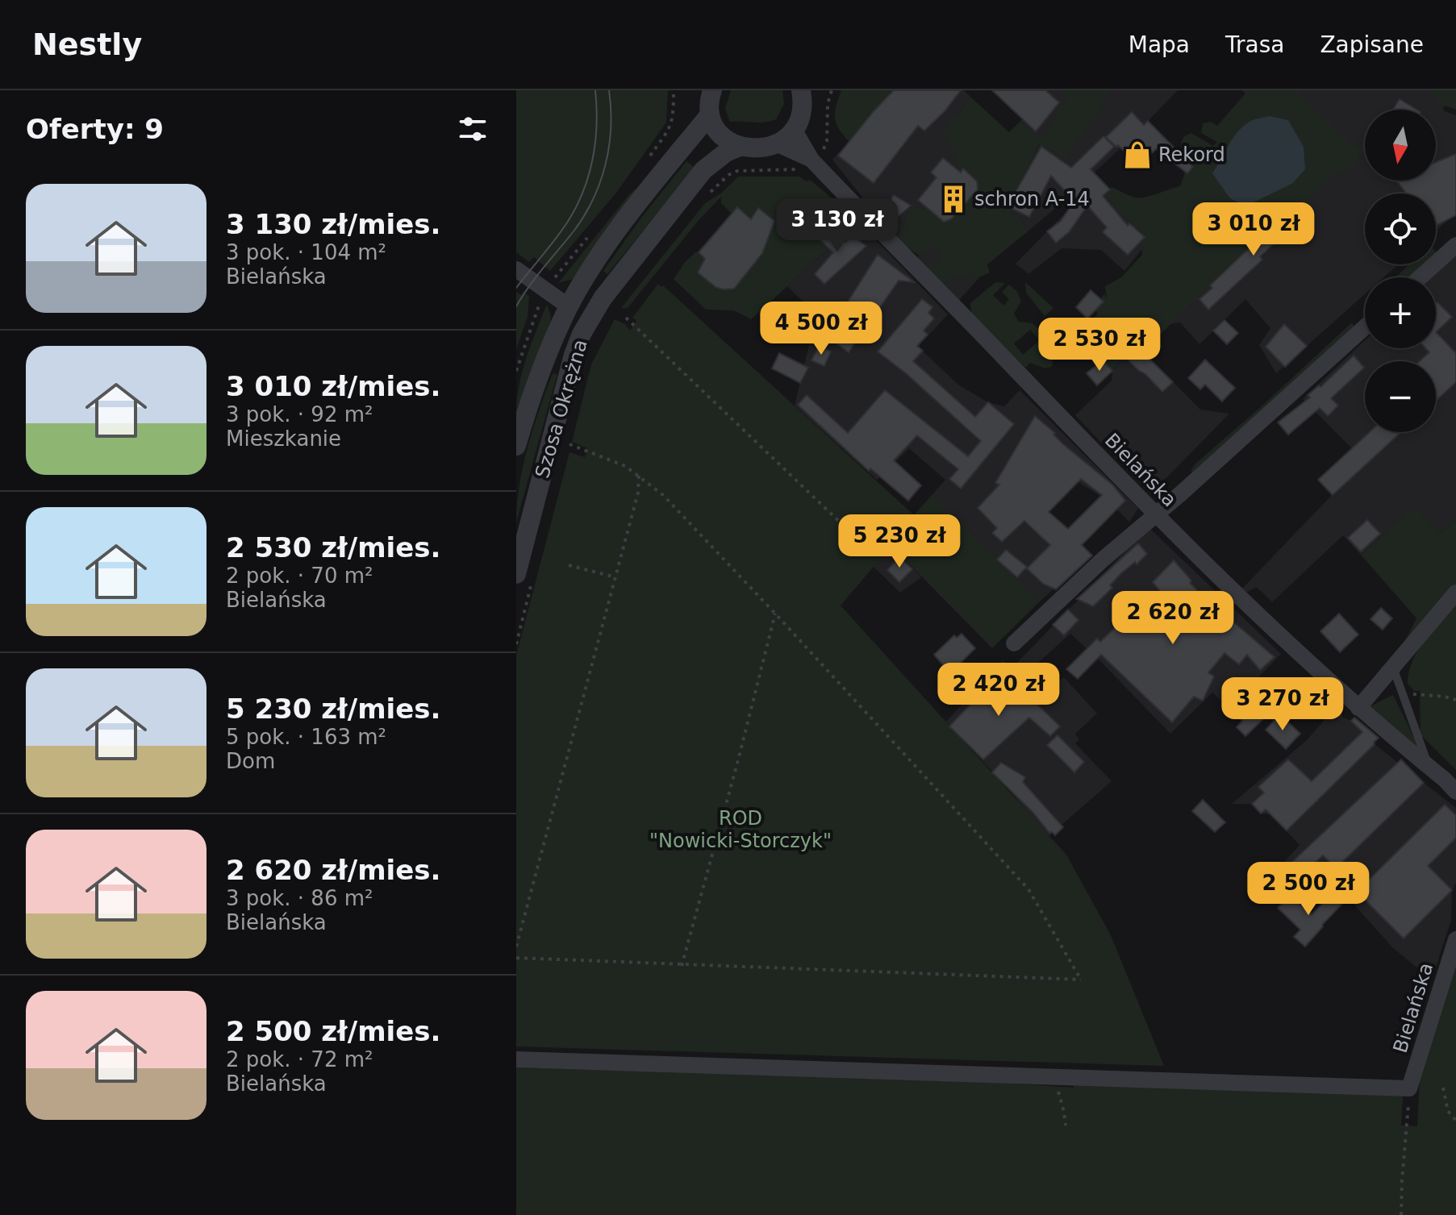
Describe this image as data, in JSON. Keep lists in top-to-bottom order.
{
  "streets": {
    "street": ["Szosa Okrężna", "Bielańska"]
  },
  "parks": ["ROD \"Nowicki-Storczyk\""],
  "places": {
    "shop": ["Rekord"],
    "building": ["schron A-14"]
  },
  "north": "bottom",
  "page": {
    "header": "Nestly",
    "nav": ["Mapa", "Trasa", "Zapisane"],
    "heading": "Oferty: 9",
    "map_buttons": ["+", "−"],
    "list": [
      {
        "name": "3 130 zł/mies.",
        "note": "3 pok. · 104 m² · Bielańska"
      },
      {
        "name": "3 010 zł/mies.",
        "note": "3 pok. · 92 m² · Mieszkanie"
      },
      {
        "name": "2 530 zł/mies.",
        "note": "2 pok. · 70 m² · Bielańska"
      },
      {
        "name": "5 230 zł/mies.",
        "note": "5 pok. · 163 m² · Dom"
      },
      {
        "name": "2 620 zł/mies.",
        "note": "3 pok. · 86 m² · Bielańska"
      },
      {
        "name": "2 500 zł/mies.",
        "note": "2 pok. · 72 m² · Bielańska"
      }
    ],
    "price": [
      "3 130 zł",
      "3 010 zł",
      "4 500 zł",
      "2 530 zł",
      "5 230 zł",
      "2 620 zł",
      "2 420 zł",
      "3 270 zł",
      "2 500 zł"
    ]
  }
}
